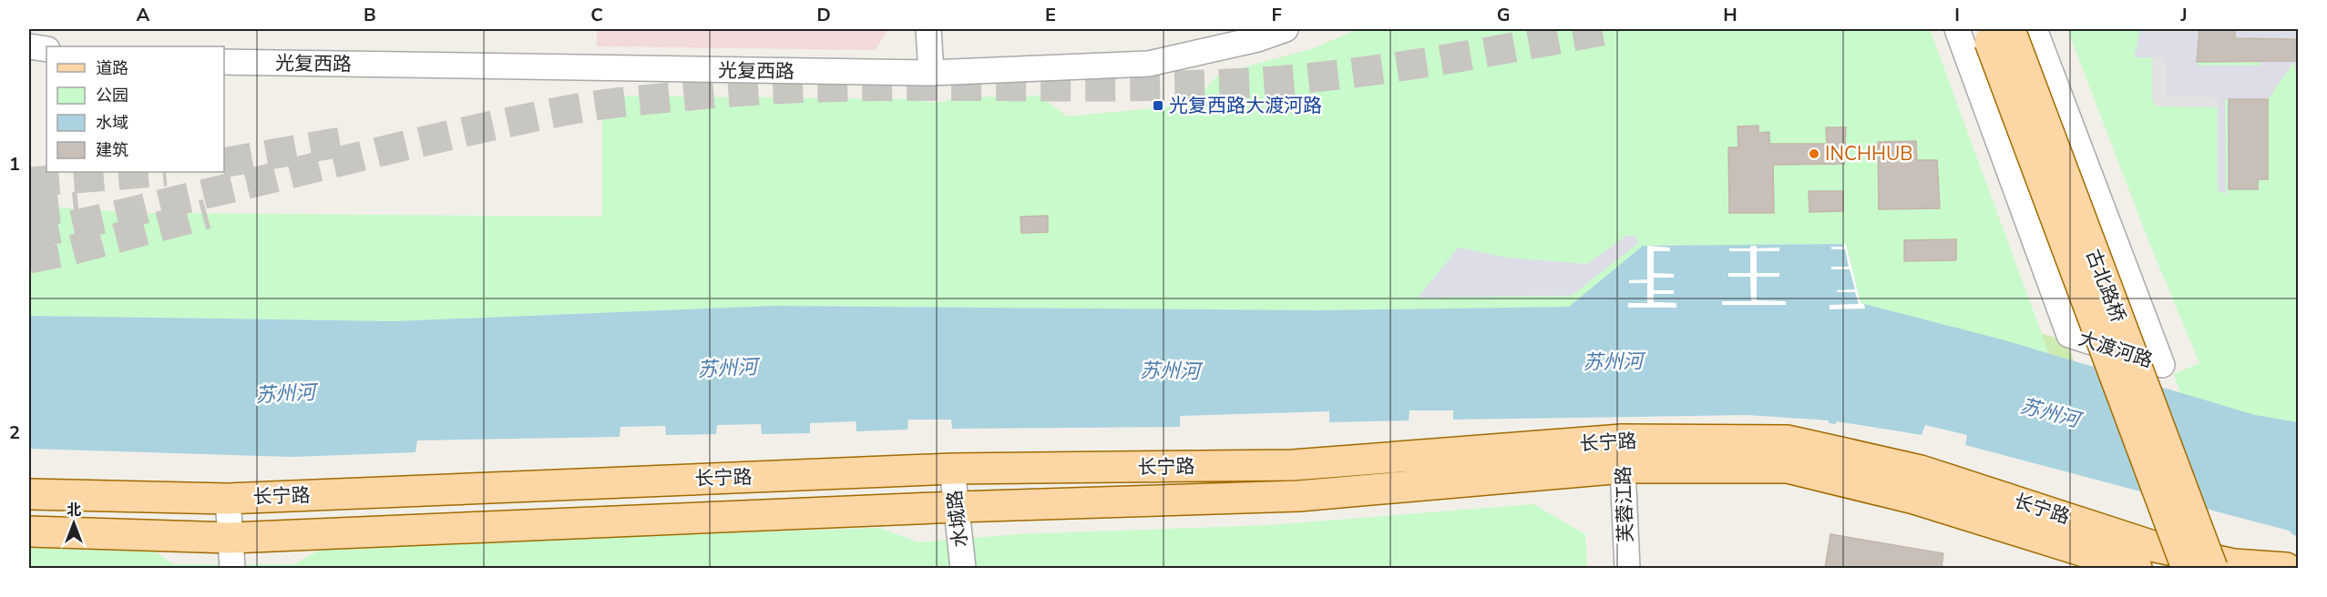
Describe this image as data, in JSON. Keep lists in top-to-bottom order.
{
  "streets": {
    "main road": ["古北路桥", "长宁路"],
    "street": [
      "光复西路",
      "大渡河路",
      "芙蓉江路",
      "水城路"
    ]
  },
  "crossings": [
    ["古北路桥", "大渡河路"],
    ["古北路桥", "长宁路"],
    ["长宁路", "芙蓉江路"],
    ["长宁路", "水城路"]
  ],
  "water": ["苏州河"],
  "places": {
    "transit": ["光复西路大渡河路"],
    "other": ["INCHHUB"]
  },
  "legend": [
    "道路",
    "公园",
    "水域",
    "建筑"
  ],
  "north": "top",
  "grid": {
    "columns": [
      "A",
      "B",
      "C",
      "D",
      "E",
      "F",
      "G",
      "H",
      "I",
      "J"
    ],
    "rows": ["1", "2"]
  }
}
